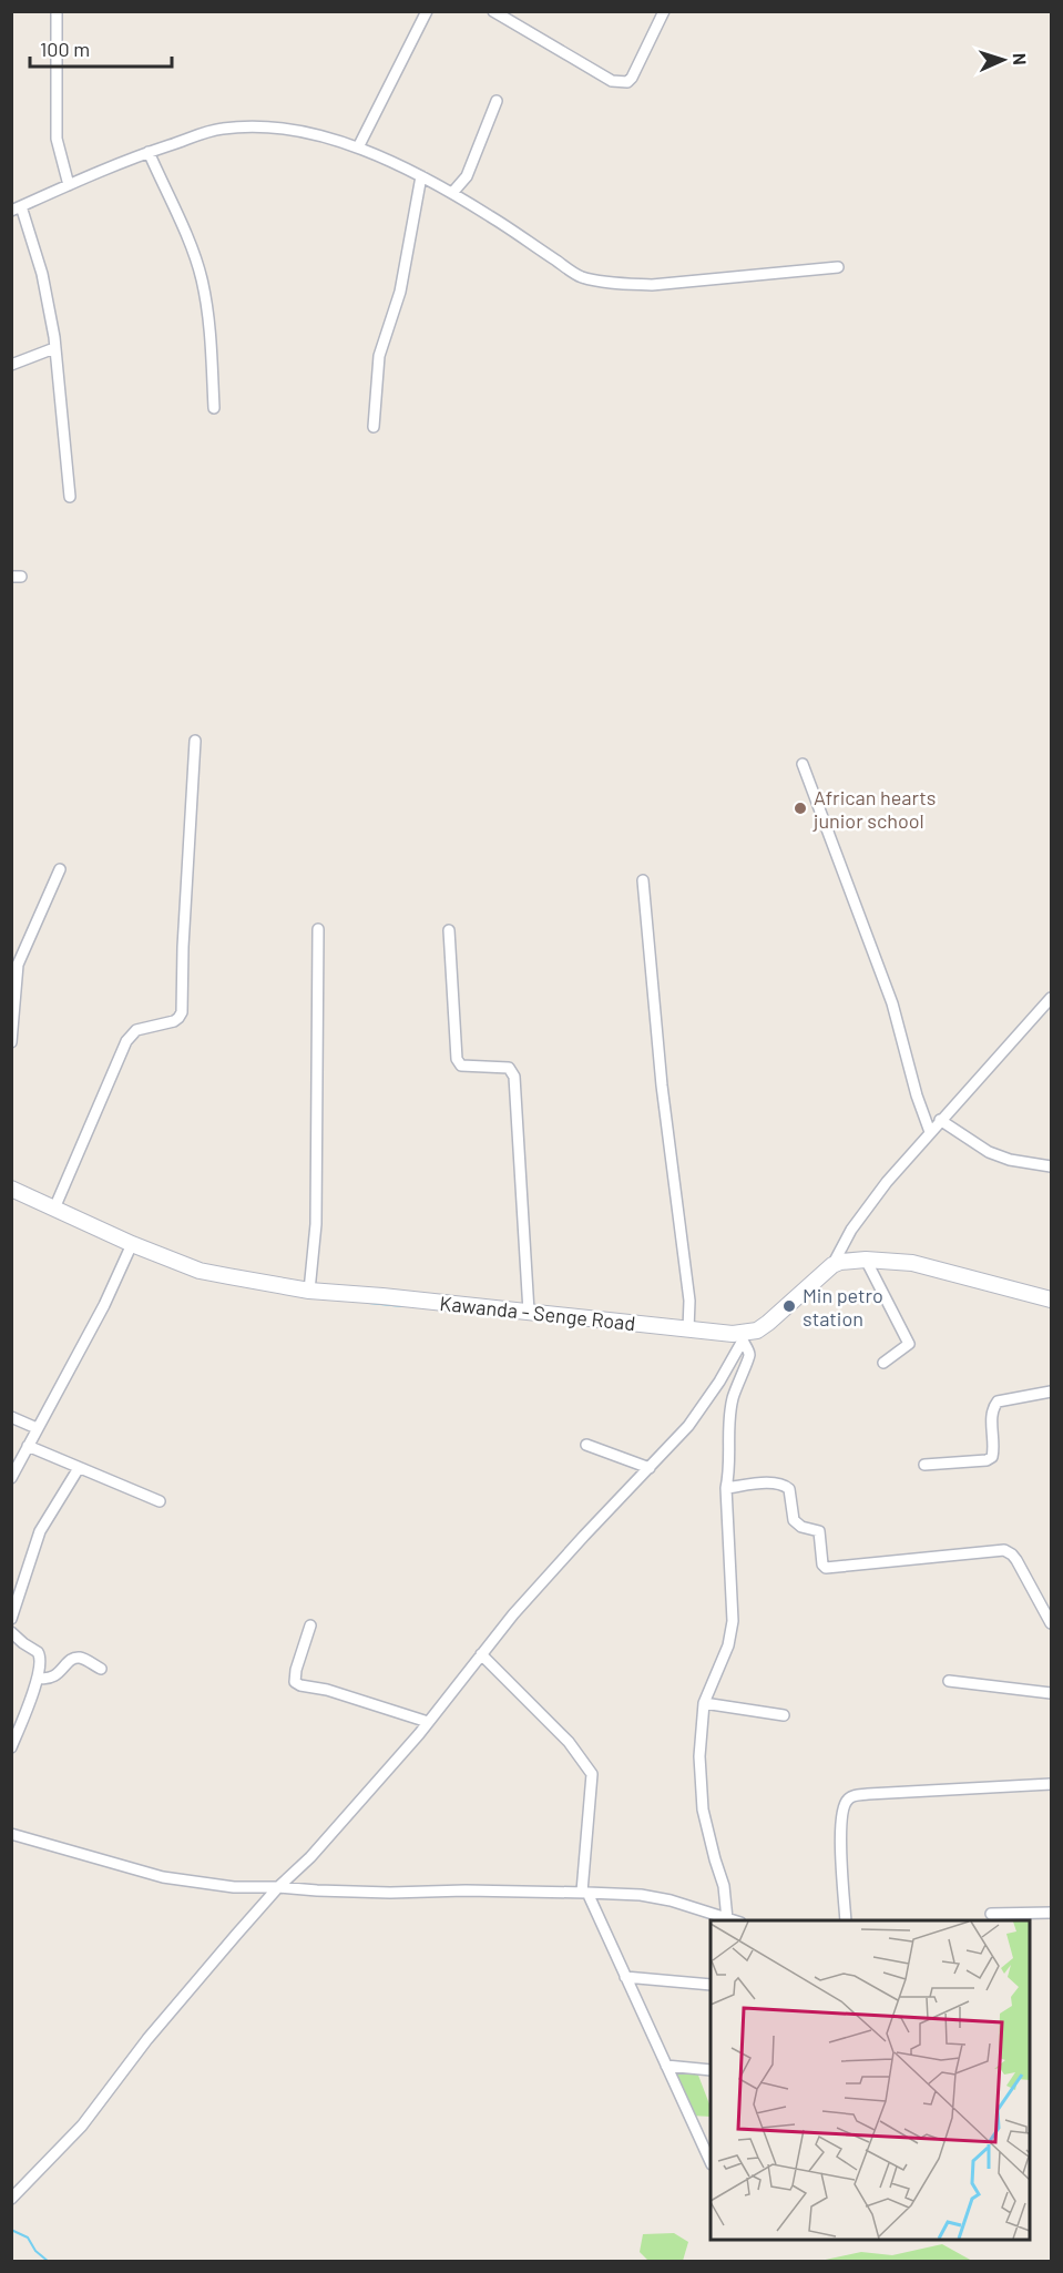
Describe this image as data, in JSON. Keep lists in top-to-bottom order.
{
  "streets": {
    "street": ["Kawanda - Senge Road"]
  },
  "places": ["African hearts junior school", "Min petro station"],
  "scale_bar": "100 m",
  "north": "right"
}
